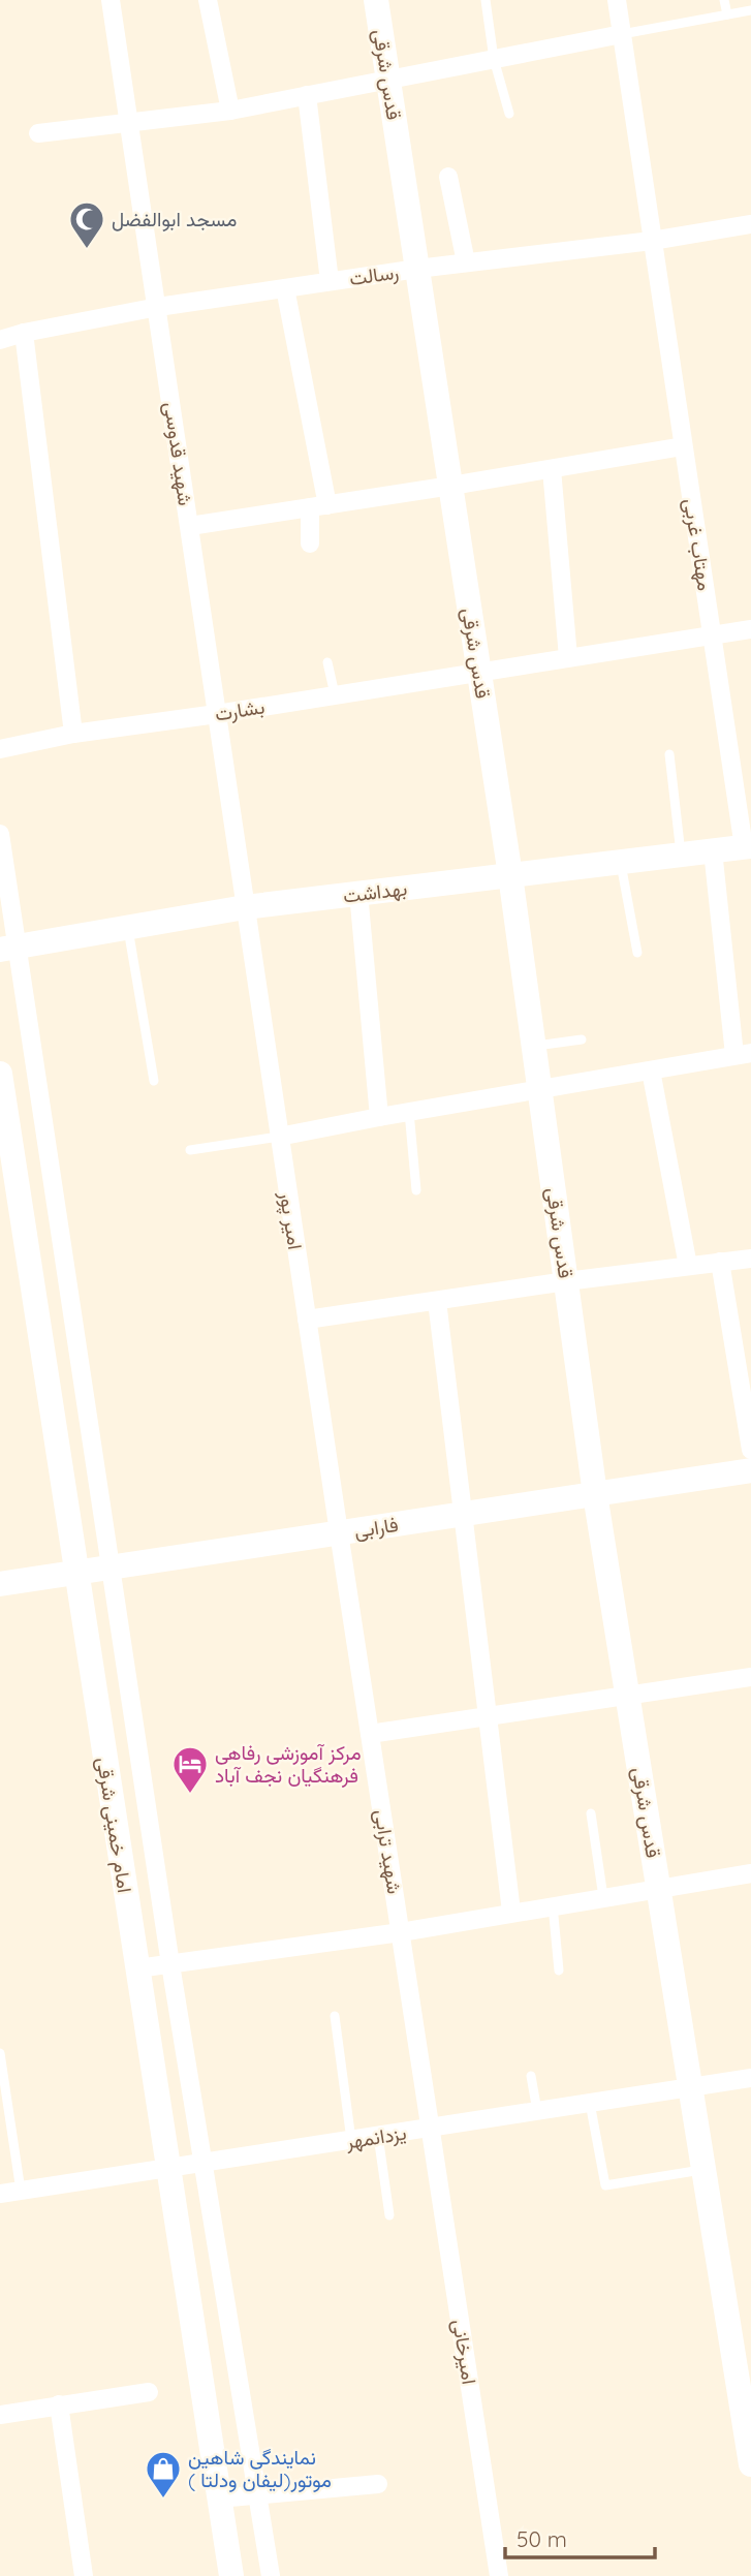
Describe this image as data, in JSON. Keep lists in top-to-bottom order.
{
  "streets": {
    "street": [
      "قدس شرقی",
      "رسالت",
      "شهید قدوسی",
      "مهتاب غربی",
      "بشارت",
      "بهداشت",
      "امیر پور",
      "فارابی",
      "امام خمینی شرقی",
      "شهید ترابی",
      "یزدانمهر",
      "امیرخانی"
    ]
  },
  "crossings": [
    ["قدس شرقی", "رسالت"],
    ["قدس شرقی", "بشارت"],
    ["قدس شرقی", "بهداشت"],
    ["قدس شرقی", "فارابی"],
    ["قدس شرقی", "یزدانمهر"],
    ["رسالت", "شهید قدوسی"],
    ["رسالت", "مهتاب غربی"],
    ["شهید قدوسی", "بشارت"],
    ["شهید قدوسی", "بهداشت"],
    ["شهید قدوسی", "امیر پور"],
    ["مهتاب غربی", "بشارت"],
    ["مهتاب غربی", "بهداشت"],
    ["بهداشت", "امیر پور"],
    ["امیر پور", "فارابی"],
    ["امیر پور", "شهید ترابی"],
    ["فارابی", "امام خمینی شرقی"],
    ["فارابی", "شهید ترابی"],
    ["امام خمینی شرقی", "یزدانمهر"],
    ["شهید ترابی", "یزدانمهر"],
    ["شهید ترابی", "امیرخانی"],
    ["یزدانمهر", "امیرخانی"]
  ],
  "places": {
    "mosque": ["مسجد ابوالفضل"],
    "hotel": ["مرکز آموزشی رفاهی فرهنگیان نجف آباد"],
    "shop": ["نمایندگی شاهین موتور(لیفان ودلتا )"]
  },
  "scale_bar": "50 m"
}
